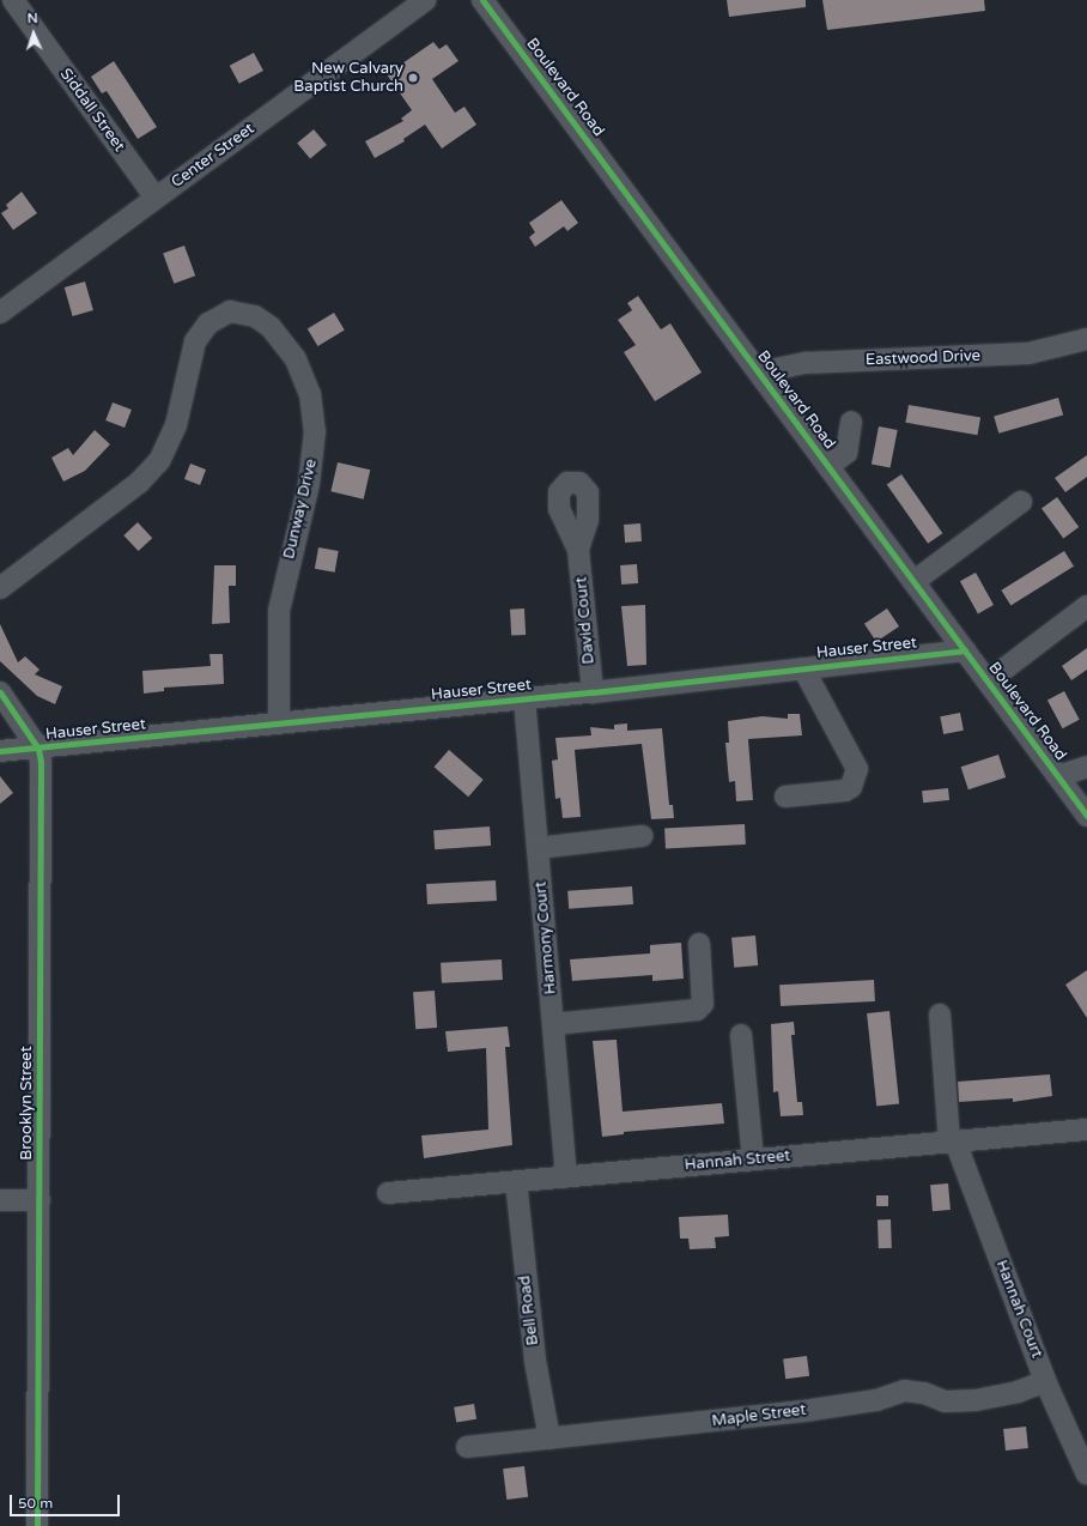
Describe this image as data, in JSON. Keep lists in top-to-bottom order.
{
  "streets": {
    "street": [
      "Boulevard Road",
      "Siddall Street",
      "Center Street",
      "Eastwood Drive",
      "Dunway Drive",
      "David Court",
      "Hauser Street",
      "Harmony Court",
      "Brooklyn Street",
      "Hannah Street",
      "Hannah Court",
      "Bell Road",
      "Maple Street"
    ]
  },
  "crossings": [
    ["Boulevard Road", "Eastwood Drive"],
    ["Boulevard Road", "Hauser Street"],
    ["Siddall Street", "Center Street"],
    ["Dunway Drive", "Hauser Street"],
    ["David Court", "Hauser Street"],
    ["Hauser Street", "Harmony Court"],
    ["Hauser Street", "Brooklyn Street"],
    ["Harmony Court", "Hannah Street"],
    ["Hannah Street", "Hannah Court"],
    ["Hannah Street", "Bell Road"],
    ["Hannah Court", "Maple Street"],
    ["Bell Road", "Maple Street"]
  ],
  "places": ["New Calvary Baptist Church"],
  "scale_bar": "50 m",
  "north": "top"
}
